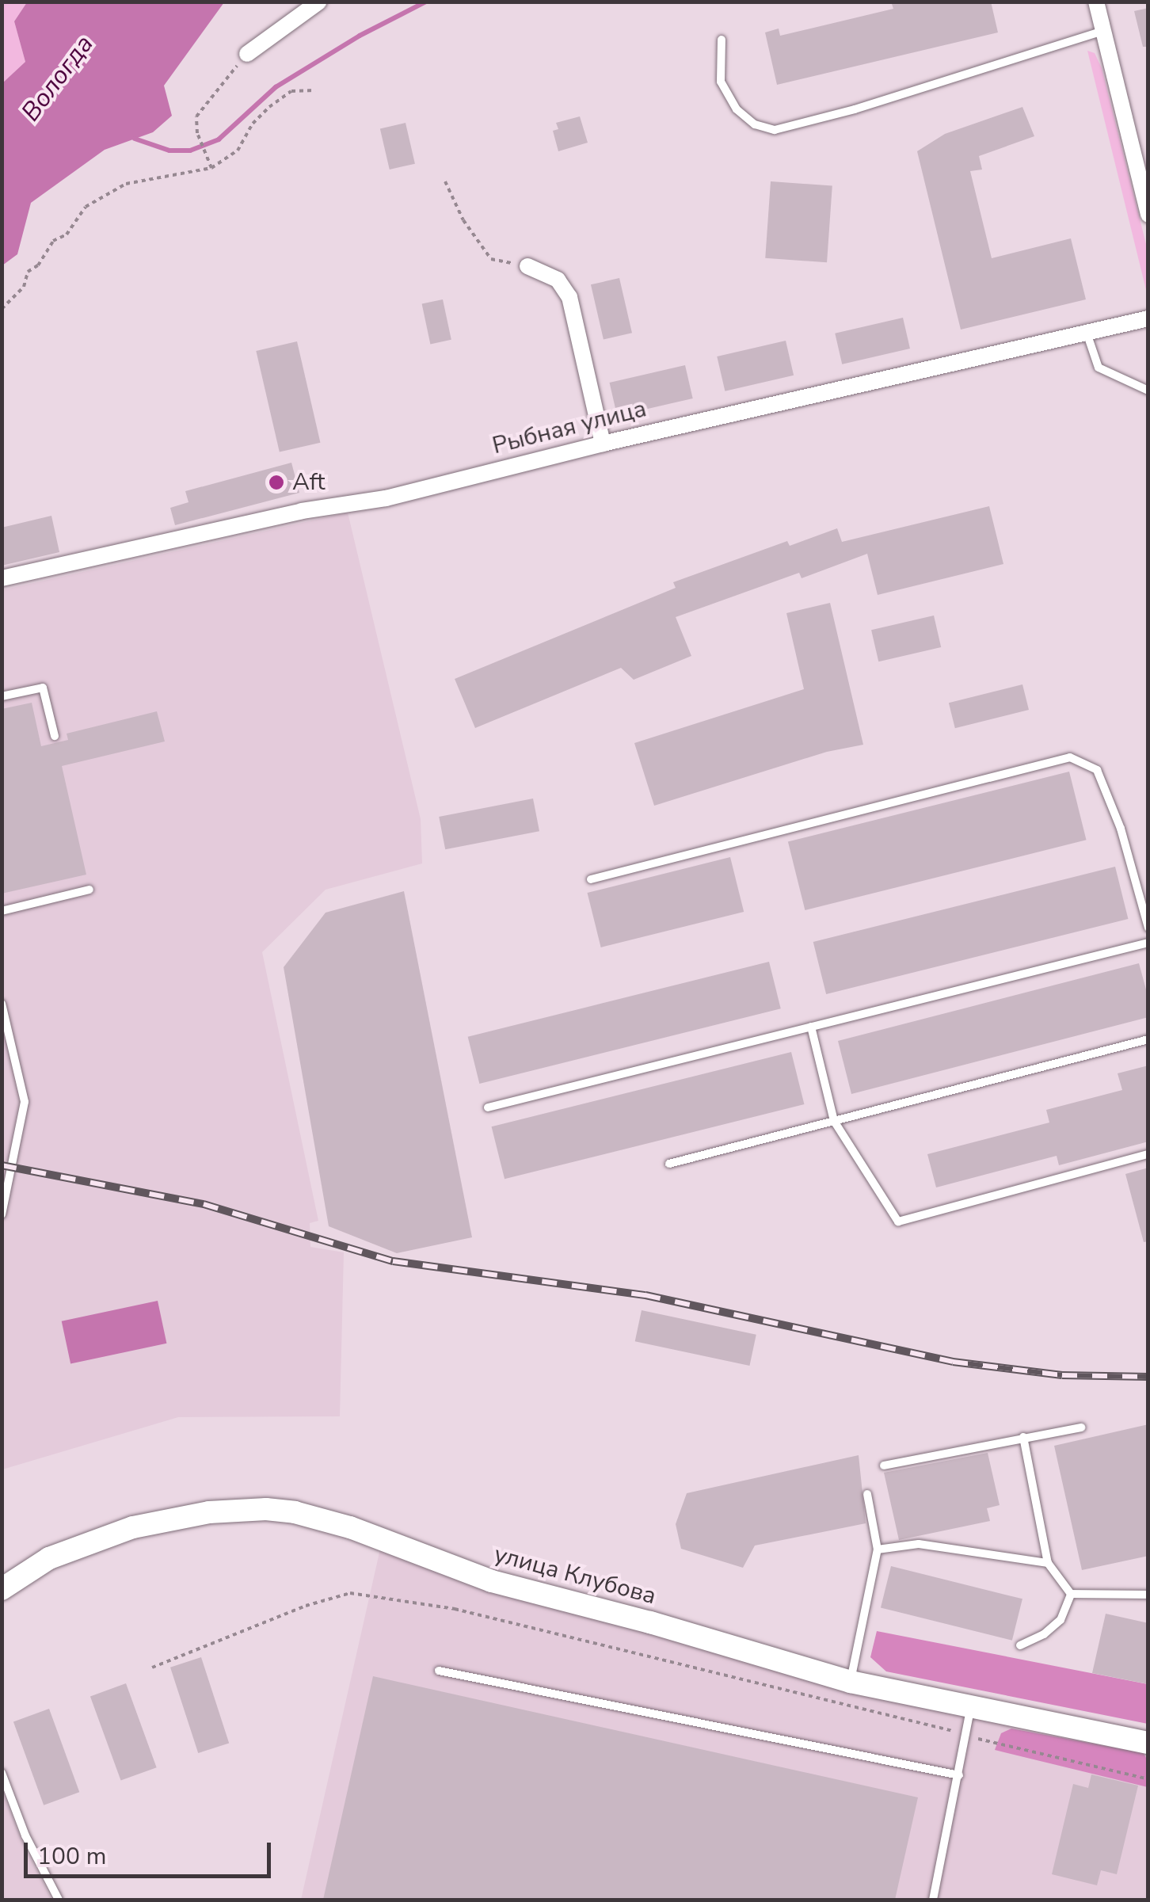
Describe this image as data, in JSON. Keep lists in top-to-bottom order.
{
  "streets": {
    "main road": ["улица Клубова"],
    "street": ["Рыбная улица"]
  },
  "water": ["Вологда"],
  "places": ["Aft"],
  "scale_bar": "100 m"
}
